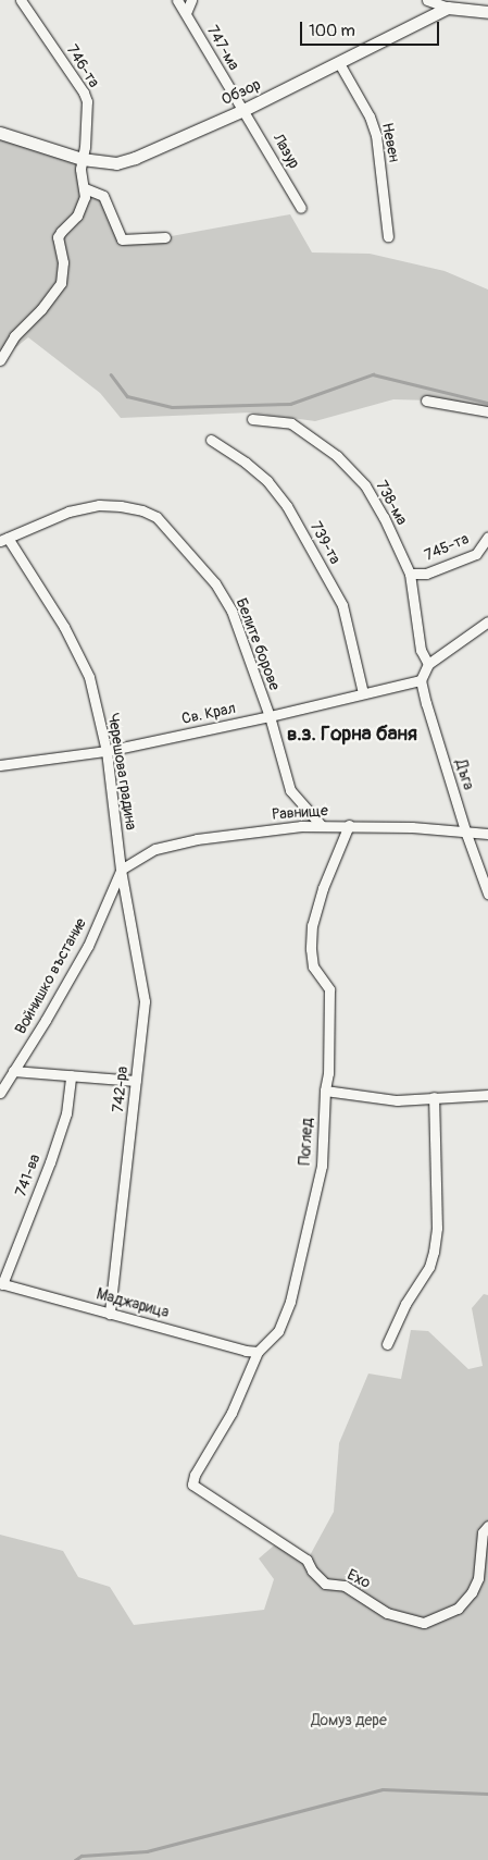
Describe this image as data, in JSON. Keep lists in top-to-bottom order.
{
  "streets": {
    "street": [
      "747-ма",
      "746-та",
      "Обзор",
      "Невен",
      "Лазур",
      "738-ма",
      "739-та",
      "745-та",
      "Белите борове",
      "Св. Крал",
      "Черешова градина",
      "Дъга",
      "Равнище",
      "Войнишко въстание",
      "742-ра",
      "Поглед",
      "741-ва",
      "Маджарица",
      "Ехо"
    ]
  },
  "crossings": [
    ["747-ма", "Обзор"],
    ["747-ма", "Лазур"],
    ["746-та", "Обзор"],
    ["Обзор", "Невен"],
    ["Обзор", "Лазур"],
    ["738-ма", "745-та"],
    ["739-та", "Св. Крал"],
    ["Белите борове", "Св. Крал"],
    ["Белите борове", "Черешова градина"],
    ["Белите борове", "Равнище"],
    ["Св. Крал", "Черешова градина"],
    ["Св. Крал", "Дъга"],
    ["Черешова градина", "Равнище"],
    ["Черешова градина", "Войнишко въстание"],
    ["Черешова градина", "742-ра"],
    ["Дъга", "Равнище"],
    ["Равнище", "Войнишко въстание"],
    ["Равнище", "742-ра"],
    ["Равнище", "Поглед"],
    ["Войнишко въстание", "742-ра"],
    ["742-ра", "Маджарица"],
    ["Поглед", "Маджарица"],
    ["Поглед", "Ехо"],
    ["741-ва", "Маджарица"]
  ],
  "districts": ["в.з. Горна баня"],
  "parks": ["Домуз дере"],
  "scale_bar": "100 m"
}
